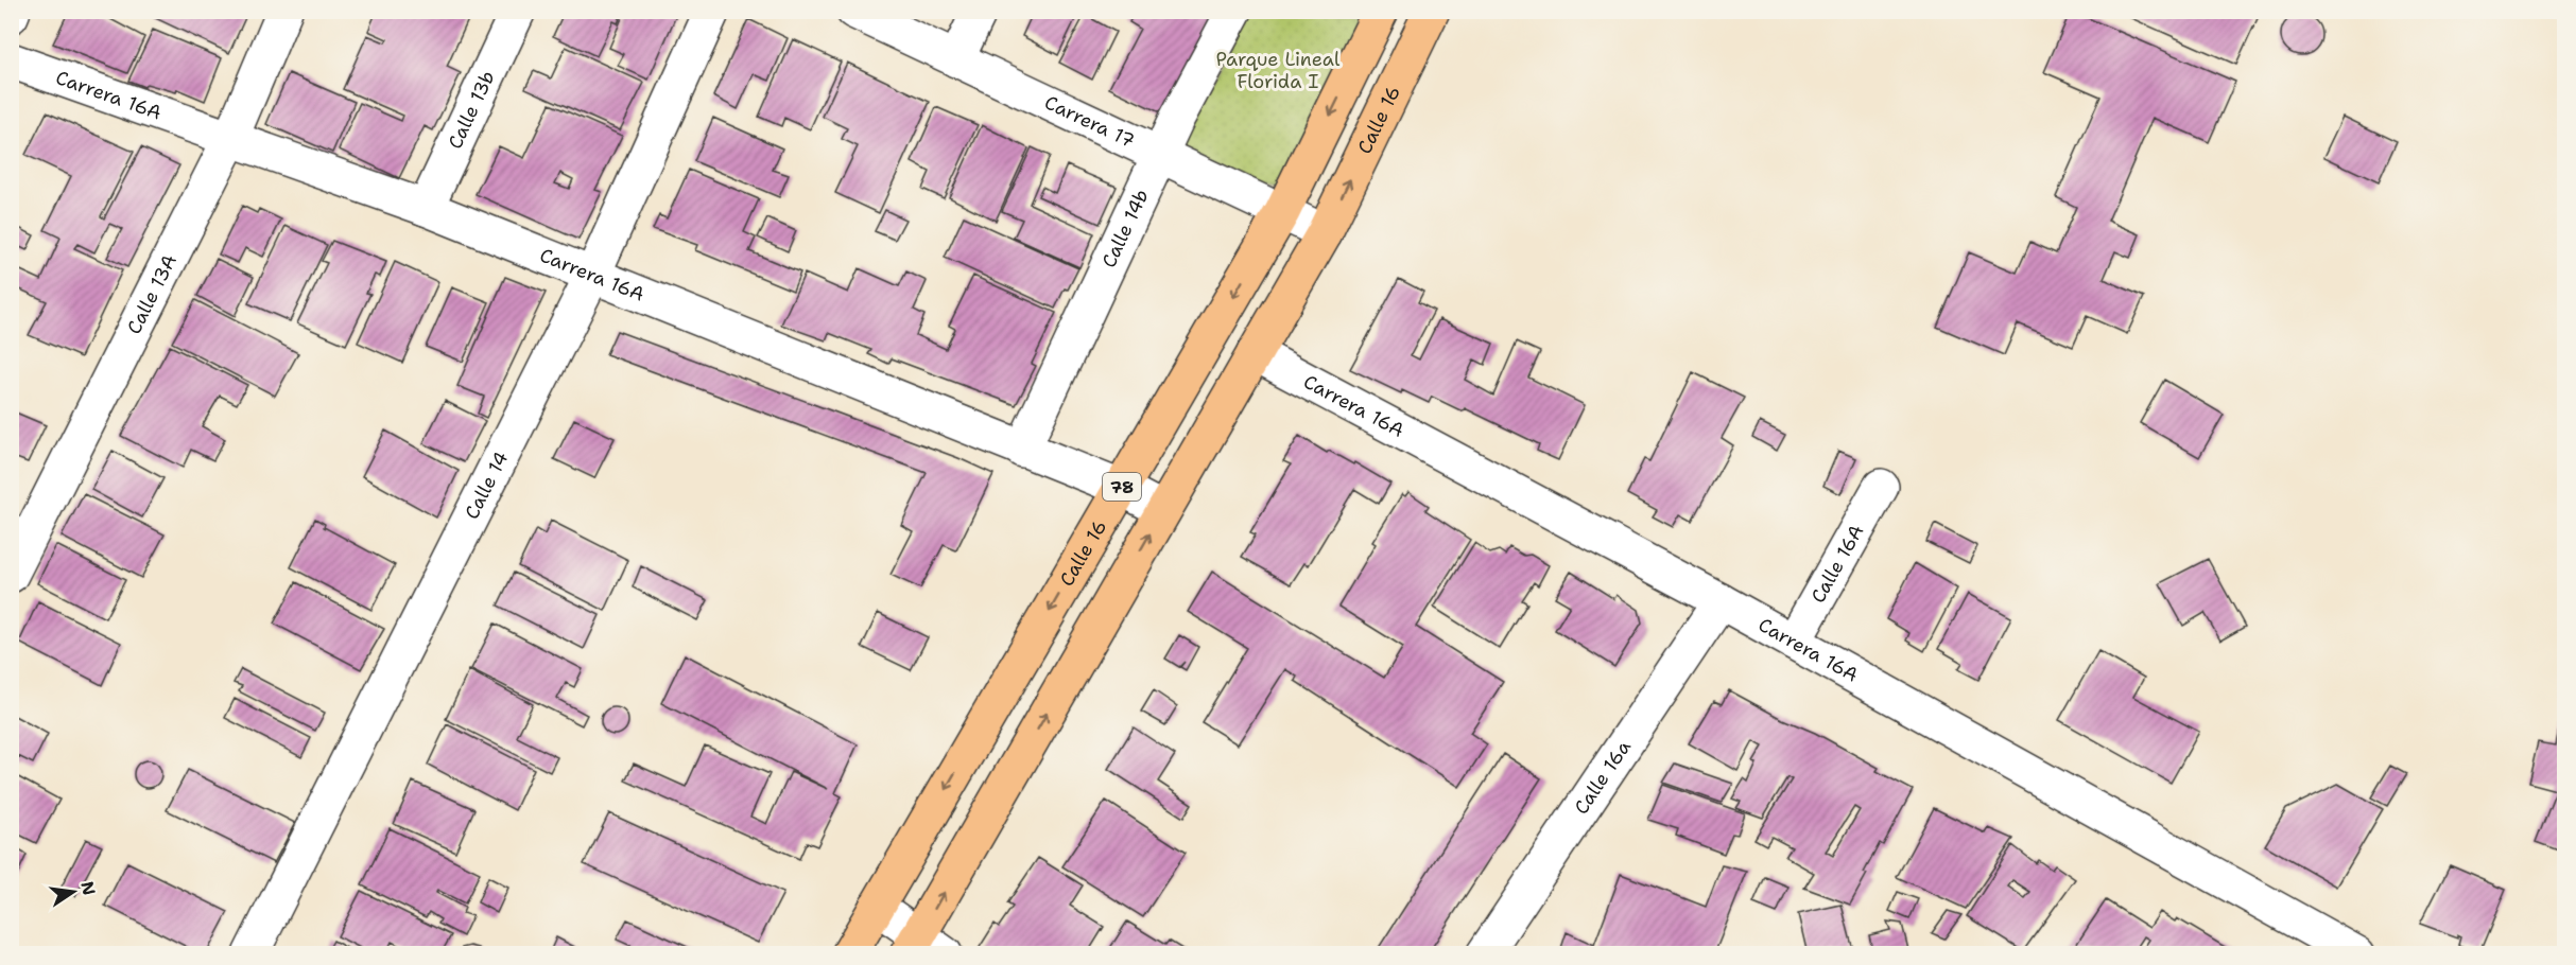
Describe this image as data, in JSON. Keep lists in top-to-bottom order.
{
  "streets": {
    "highway": ["Calle 16", "78"],
    "street": [
      "Carrera 16A",
      "Calle 13b",
      "Carrera 17",
      "Calle 14b",
      "Calle 13A",
      "Calle 14",
      "Calle 16A",
      "Calle 16a"
    ]
  },
  "crossings": [
    ["Carrera 16A", "Calle 13b"],
    ["Carrera 16A", "Calle 16"],
    ["Carrera 16A", "Calle 14b"],
    ["Carrera 16A", "Calle 13A"],
    ["Carrera 16A", "Calle 14"],
    ["Carrera 16A", "Calle 16A"],
    ["Carrera 16A", "Calle 16a"],
    ["Calle 16", "Carrera 17"],
    ["Carrera 17", "Calle 14b"]
  ],
  "parks": ["Parque Lineal Florida I"],
  "north": "right"
}
